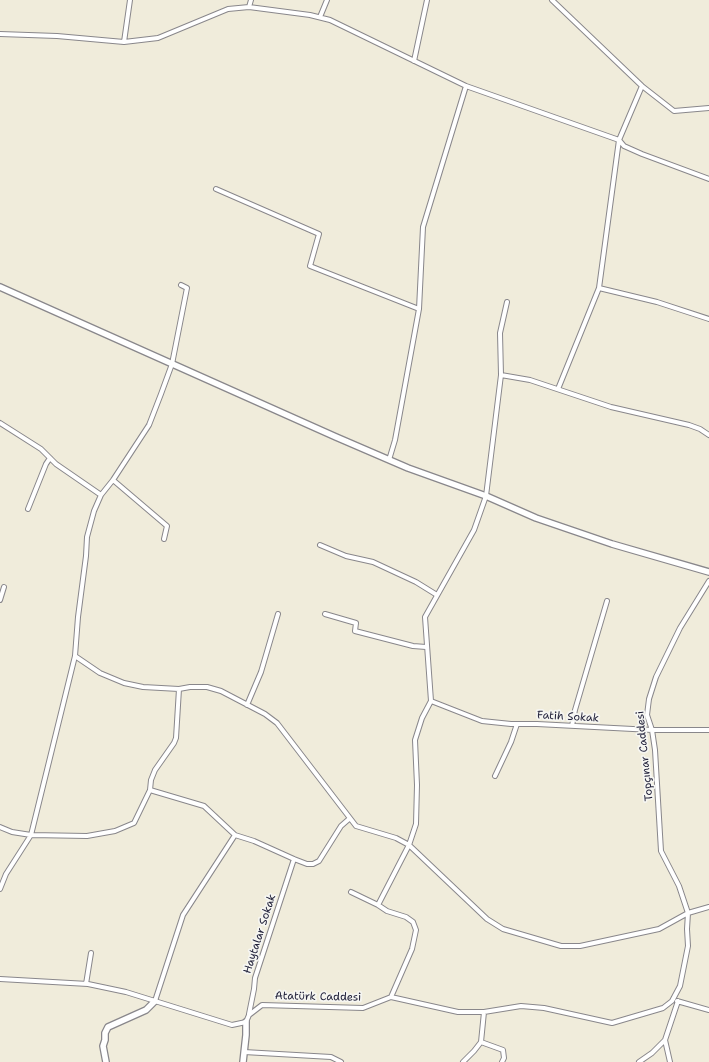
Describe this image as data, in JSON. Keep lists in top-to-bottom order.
{
  "streets": {
    "street": [
      "Fatih Sokak",
      "Topçınar Caddesi",
      "Haytalar Sokak",
      "Atatürk Caddesi"
    ]
  },
  "crossings": [
    ["Fatih Sokak", "Topçınar Caddesi"],
    ["Haytalar Sokak", "Atatürk Caddesi"]
  ]
}
